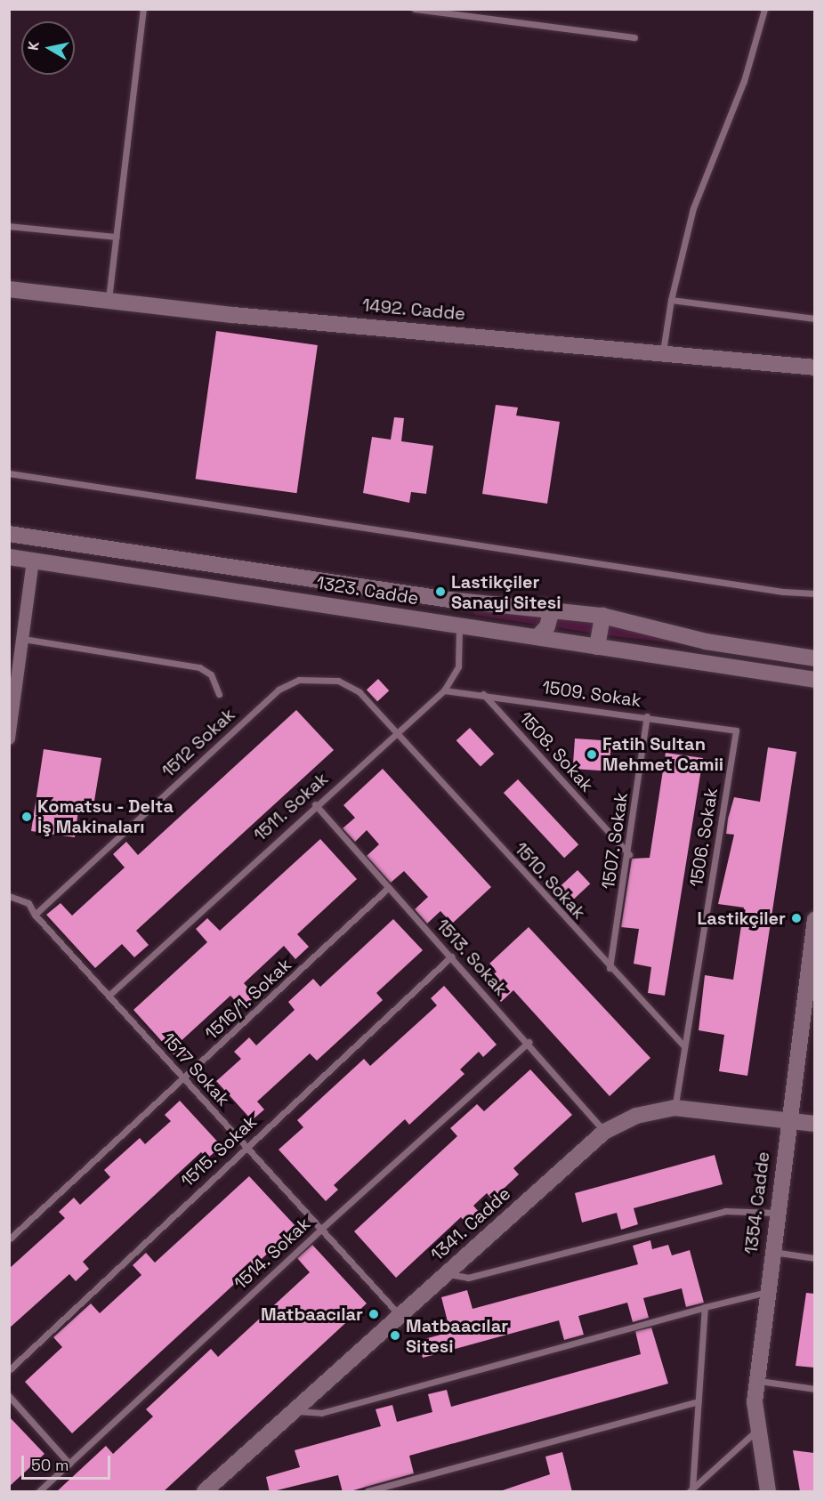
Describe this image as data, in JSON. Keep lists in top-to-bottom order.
{
  "streets": {
    "main road": [
      "1492. Cadde",
      "1323. Cadde",
      "1354. Cadde",
      "1341. Cadde"
    ],
    "lane": [
      "1509. Sokak",
      "1512 Sokak",
      "1508. Sokak",
      "1511. Sokak",
      "1506. Sokak",
      "1507. Sokak",
      "1510. Sokak",
      "1513. Sokak",
      "1516/1. Sokak",
      "1517 Sokak",
      "1515. Sokak",
      "1514. Sokak"
    ]
  },
  "crossings": [
    ["1323. Cadde", "1511. Sokak"],
    ["1509. Sokak", "1508. Sokak"],
    ["1509. Sokak", "1511. Sokak"],
    ["1509. Sokak", "1506. Sokak"],
    ["1509. Sokak", "1507. Sokak"],
    ["1512 Sokak", "1511. Sokak"],
    ["1512 Sokak", "1510. Sokak"],
    ["1512 Sokak", "1517 Sokak"],
    ["1508. Sokak", "1507. Sokak"],
    ["1511. Sokak", "1510. Sokak"],
    ["1511. Sokak", "1513. Sokak"],
    ["1511. Sokak", "1517 Sokak"],
    ["1506. Sokak", "1510. Sokak"],
    ["1506. Sokak", "1341. Cadde"],
    ["1507. Sokak", "1510. Sokak"],
    ["1513. Sokak", "1516/1. Sokak"],
    ["1513. Sokak", "1515. Sokak"],
    ["1513. Sokak", "1341. Cadde"],
    ["1513. Sokak", "1514. Sokak"],
    ["1516/1. Sokak", "1517 Sokak"],
    ["1517 Sokak", "1515. Sokak"],
    ["1517 Sokak", "1341. Cadde"],
    ["1517 Sokak", "1514. Sokak"],
    ["1354. Cadde", "1341. Cadde"]
  ],
  "places": [
    "Lastikçiler Sanayi Sitesi",
    "Fatih Sultan Mehmet Camii",
    "Komatsu - Delta İş Makinaları",
    "Lastikçiler",
    "Matbaacılar",
    "Matbaacılar Sitesi"
  ],
  "scale_bar": "50 m",
  "north": "left"
}
